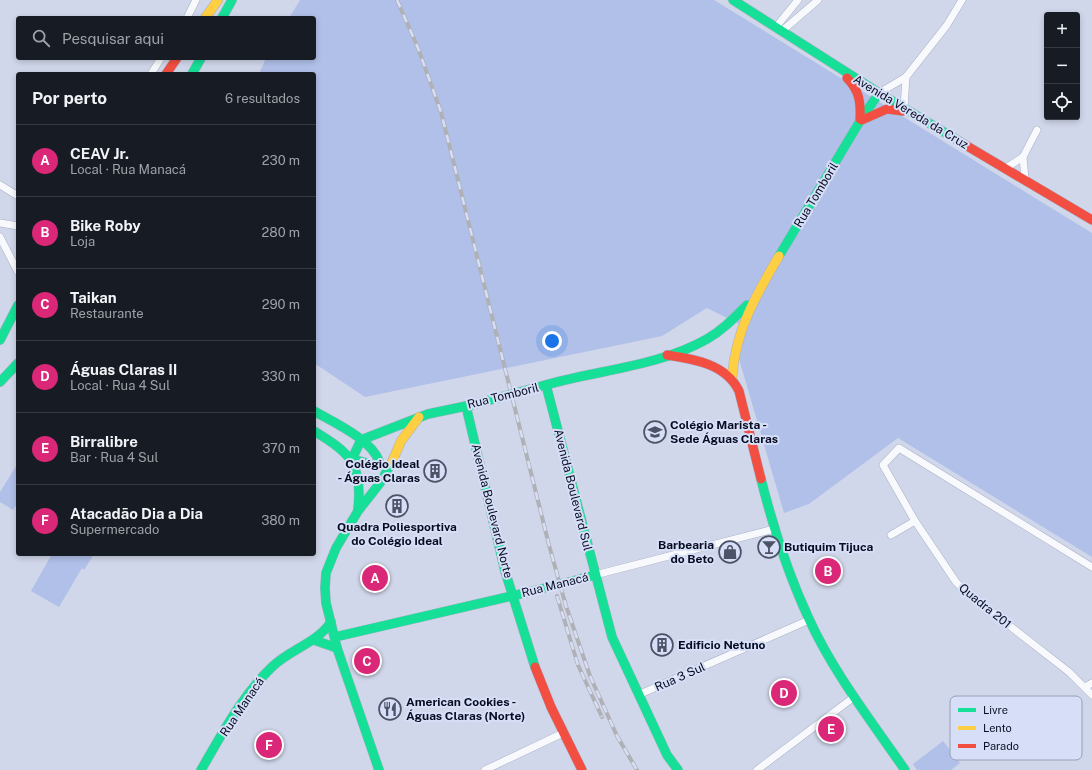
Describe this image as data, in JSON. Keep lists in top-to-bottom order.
{
  "streets": {
    "street": [
      "Avenida Vereda da Cruz",
      "Rua Tomboril",
      "Avenida Boulevard Sul",
      "Avenida Boulevard Norte",
      "Rua Manacá",
      "Quadra 201",
      "Rua 3 Sul"
    ]
  },
  "crossings": [
    ["Avenida Vereda da Cruz", "Rua Tomboril"],
    ["Rua Tomboril", "Avenida Boulevard Sul"],
    ["Rua Tomboril", "Avenida Boulevard Norte"],
    ["Avenida Boulevard Sul", "Rua Manacá"],
    ["Avenida Boulevard Sul", "Rua 3 Sul"],
    ["Avenida Boulevard Norte", "Rua Manacá"]
  ],
  "places": {
    "school or university": ["Colégio Marista - Sede Águas Claras"],
    "building": ["Colégio Ideal - Águas Claras", "Quadra Poliesportiva do Colégio Ideal", "Edificio Netuno"],
    "bar": ["Butiquim Tijuca"],
    "shop": ["Barbearia do Beto"],
    "restaurant": ["American Cookies - Águas Claras (Norte)"]
  },
  "legend": ["Livre", "Lento", "Parado"],
  "page": {
    "map_buttons": ["+", "−"],
    "search": "Pesquisar aqui",
    "heading": ["Por perto", "6 resultados"],
    "list": [
      {
        "mark": "A",
        "name": "CEAV Jr.",
        "note": "Local · Rua Manacá",
        "value": "230 m"
      },
      {
        "mark": "B",
        "name": "Bike Roby",
        "note": "Loja",
        "value": "280 m"
      },
      {
        "mark": "C",
        "name": "Taikan",
        "note": "Restaurante",
        "value": "290 m"
      },
      {
        "mark": "D",
        "name": "Águas Claras II",
        "note": "Local · Rua 4 Sul",
        "value": "330 m"
      },
      {
        "mark": "E",
        "name": "Birralibre",
        "note": "Bar · Rua 4 Sul",
        "value": "370 m"
      },
      {
        "mark": "F",
        "name": "Atacadão Dia a Dia",
        "note": "Supermercado",
        "value": "380 m"
      }
    ],
    "pins": [
      "B",
      "A",
      "C",
      "D",
      "E",
      "F"
    ]
  }
}
